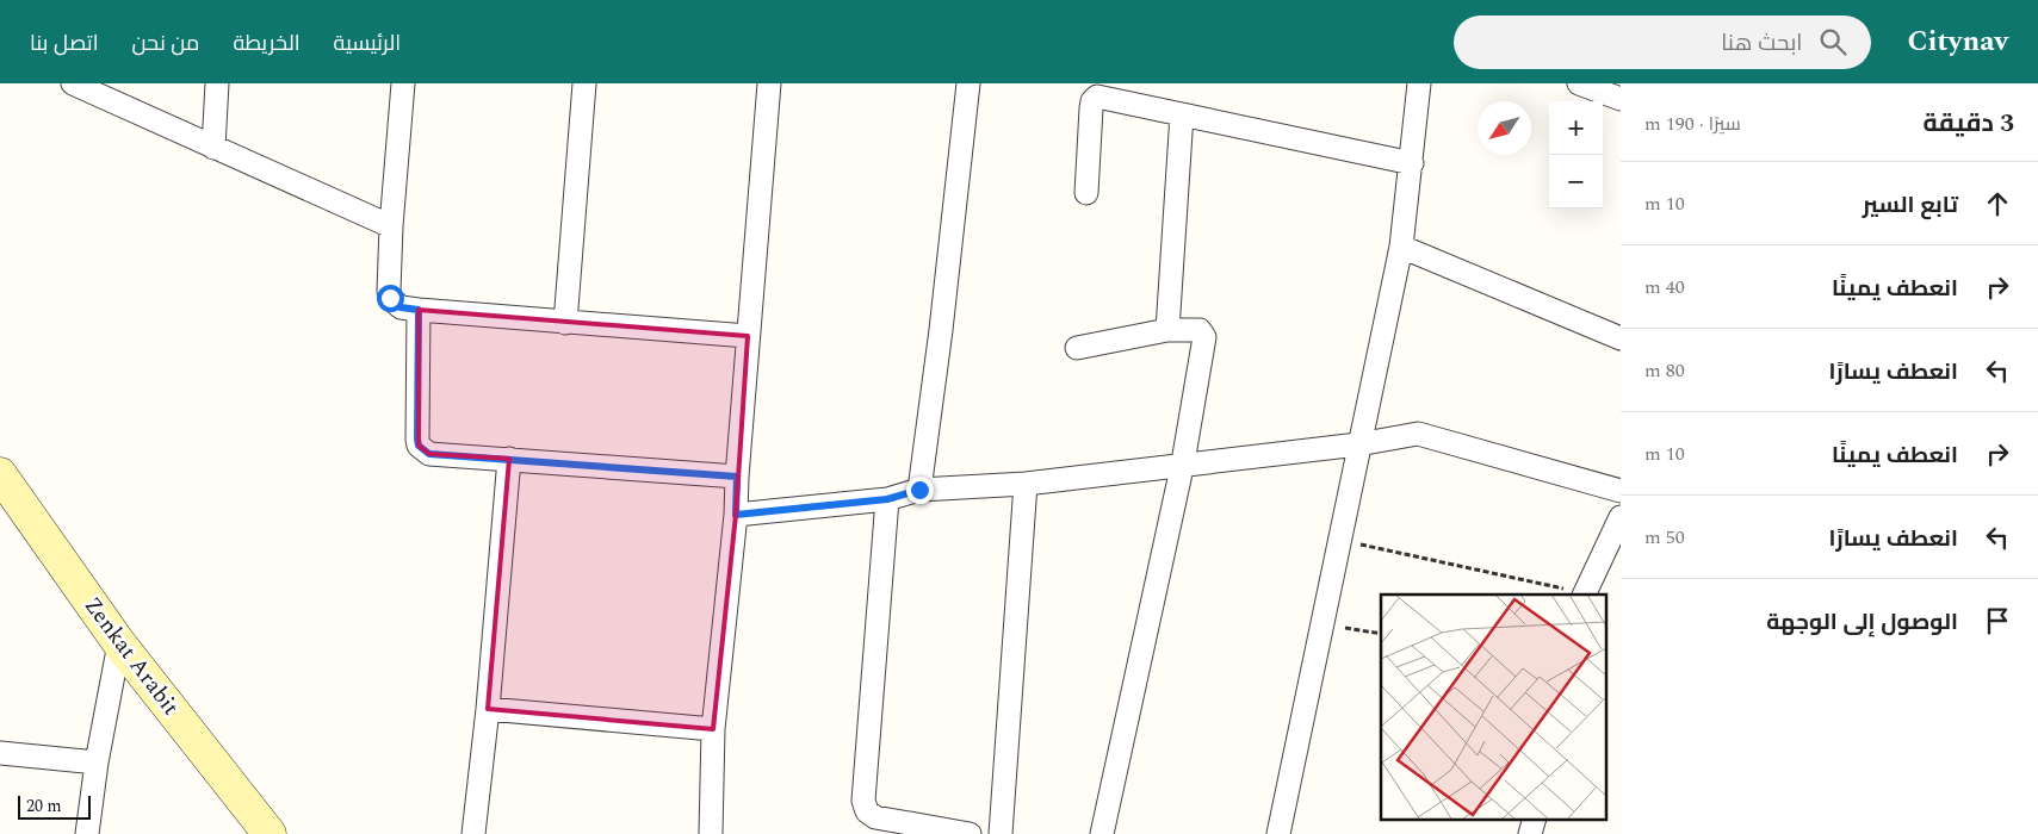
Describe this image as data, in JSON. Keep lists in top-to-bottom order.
{
  "streets": {
    "street": ["Zenkat Arabit"]
  },
  "scale_bar": "20 m",
  "north": "bottom left",
  "page": {
    "header": "Citynav",
    "search": "ابحث هنا",
    "nav": [
      "الرئيسية",
      "الخريطة",
      "من نحن",
      "اتصل بنا"
    ],
    "heading": ["3 دقيقة", "سيرًا · 190 m"],
    "map_buttons": ["+", "−"],
    "list": [
      ["تابع السير", "10 m"],
      ["انعطف يمينًا", "40 m"],
      ["انعطف يسارًا", "80 m"],
      ["انعطف يمينًا", "10 m"],
      ["انعطف يسارًا", "50 m"],
      "الوصول إلى الوجهة"
    ],
    "scale": "20 m"
  }
}
